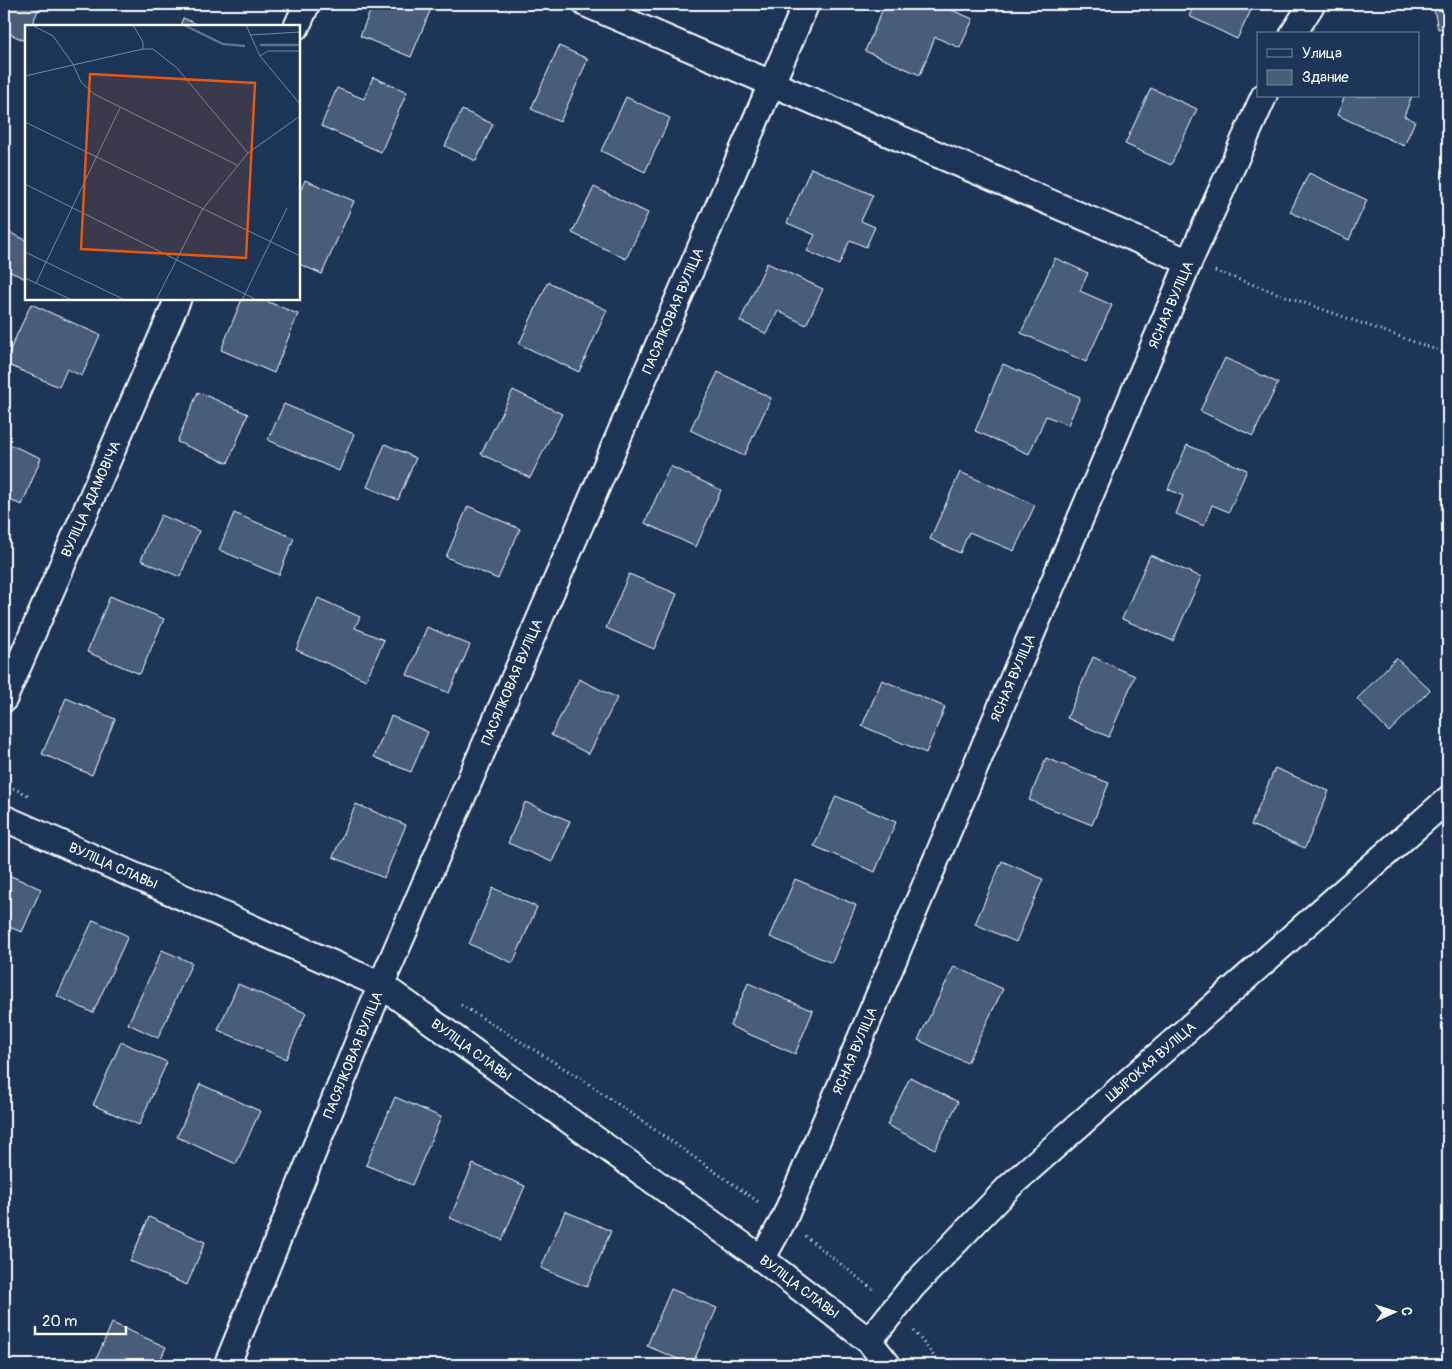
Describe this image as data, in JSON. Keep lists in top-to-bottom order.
{
  "streets": {
    "street": [
      "ЯСНАЯ ВУЛІЦА",
      "ПАСЯЛКОВАЯ ВУЛІЦА",
      "ВУЛІЦА АДАМОВІЧА",
      "ВУЛІЦА СЛАВЫ",
      "ШЫРОКАЯ ВУЛІЦА"
    ]
  },
  "crossings": [
    ["ЯСНАЯ ВУЛІЦА", "ВУЛІЦА СЛАВЫ"],
    ["ПАСЯЛКОВАЯ ВУЛІЦА", "ВУЛІЦА СЛАВЫ"],
    ["ВУЛІЦА СЛАВЫ", "ШЫРОКАЯ ВУЛІЦА"]
  ],
  "legend": ["Улица", "Здание"],
  "scale_bar": "20 m",
  "north": "right"
}
